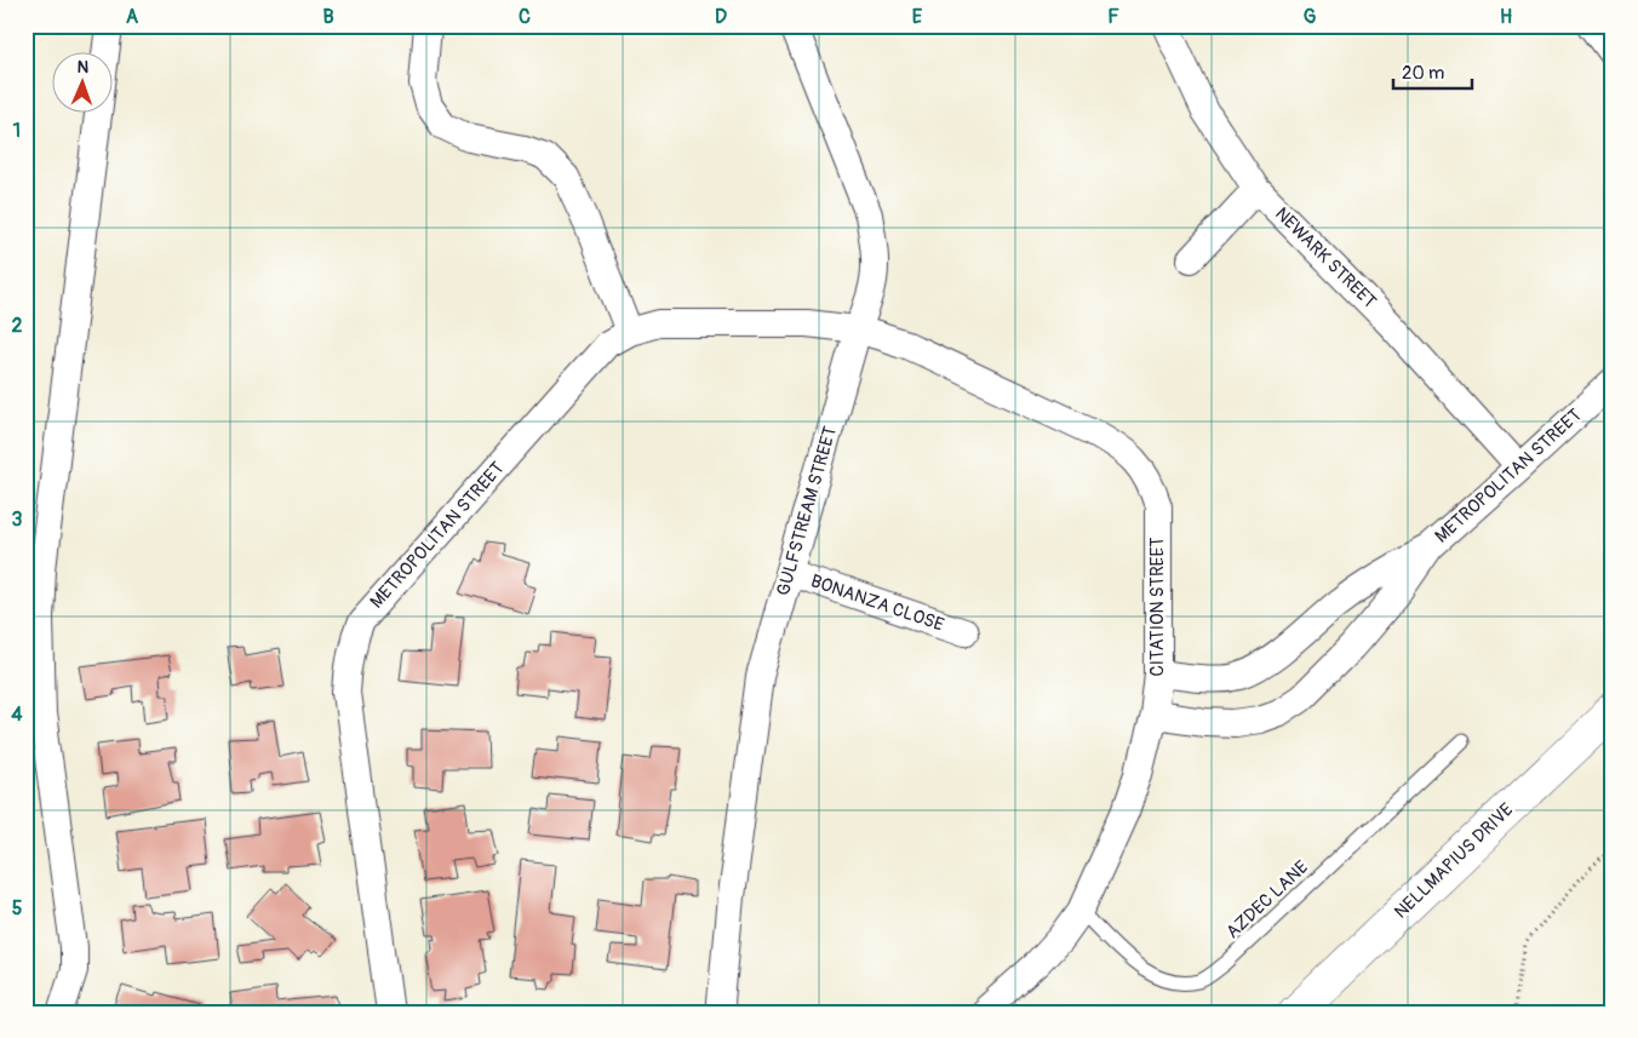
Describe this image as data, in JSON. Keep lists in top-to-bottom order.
{
  "streets": {
    "main road": ["NELLMAPIUS DRIVE"],
    "street": [
      "NEWARK STREET",
      "METROPOLITAN STREET",
      "GULFSTREAM STREET",
      "BONANZA CLOSE",
      "CITATION STREET"
    ],
    "lane": ["AZDEC LANE"]
  },
  "crossings": [
    ["NEWARK STREET", "METROPOLITAN STREET"],
    ["METROPOLITAN STREET", "GULFSTREAM STREET"],
    ["METROPOLITAN STREET", "CITATION STREET"],
    ["GULFSTREAM STREET", "BONANZA CLOSE"],
    ["GULFSTREAM STREET", "CITATION STREET"],
    ["CITATION STREET", "AZDEC LANE"]
  ],
  "scale_bar": "20 m",
  "north": "top",
  "grid": {
    "columns": [
      "A",
      "B",
      "C",
      "D",
      "E",
      "F",
      "G",
      "H"
    ],
    "rows": [
      "1",
      "2",
      "3",
      "4",
      "5"
    ]
  }
}
